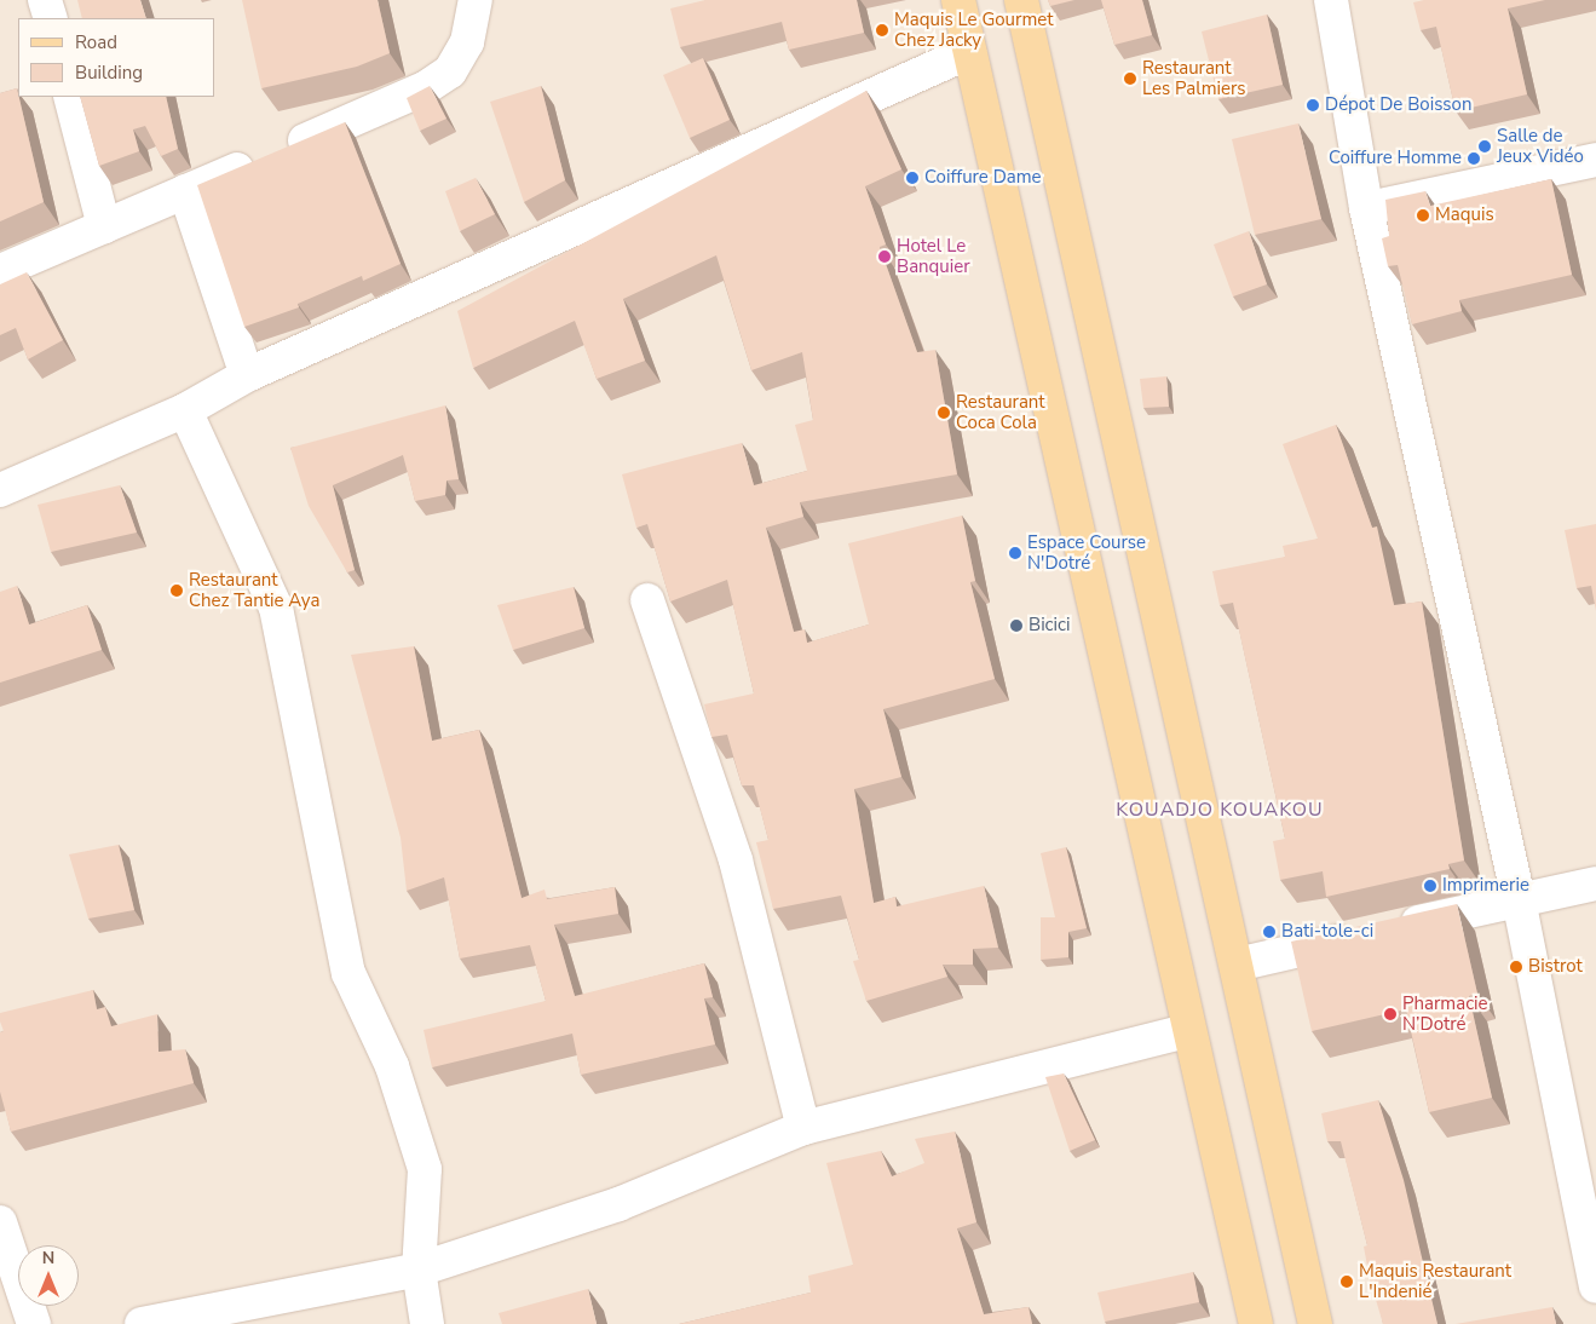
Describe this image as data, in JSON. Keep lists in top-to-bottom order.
{
  "districts": ["KOUADJO KOUAKOU"],
  "places": [
    "Maquis Le Gourmet Chez Jacky",
    "Restaurant Les Palmiers",
    "Dépot De Boisson",
    "Salle de Jeux Vidéo",
    "Coiffure Homme",
    "Coiffure Dame",
    "Maquis",
    "Hotel Le Banquier",
    "Restaurant Coca Cola",
    "Espace Course N'Dotré",
    "Restaurant Chez Tantie Aya",
    "Bicici",
    "Imprimerie",
    "Bati-tole-ci",
    "Bistrot",
    "Pharmacie N’Dotré",
    "Maquis Restaurant L'Indenié"
  ],
  "legend": ["Road", "Building"],
  "north": "top"
}
